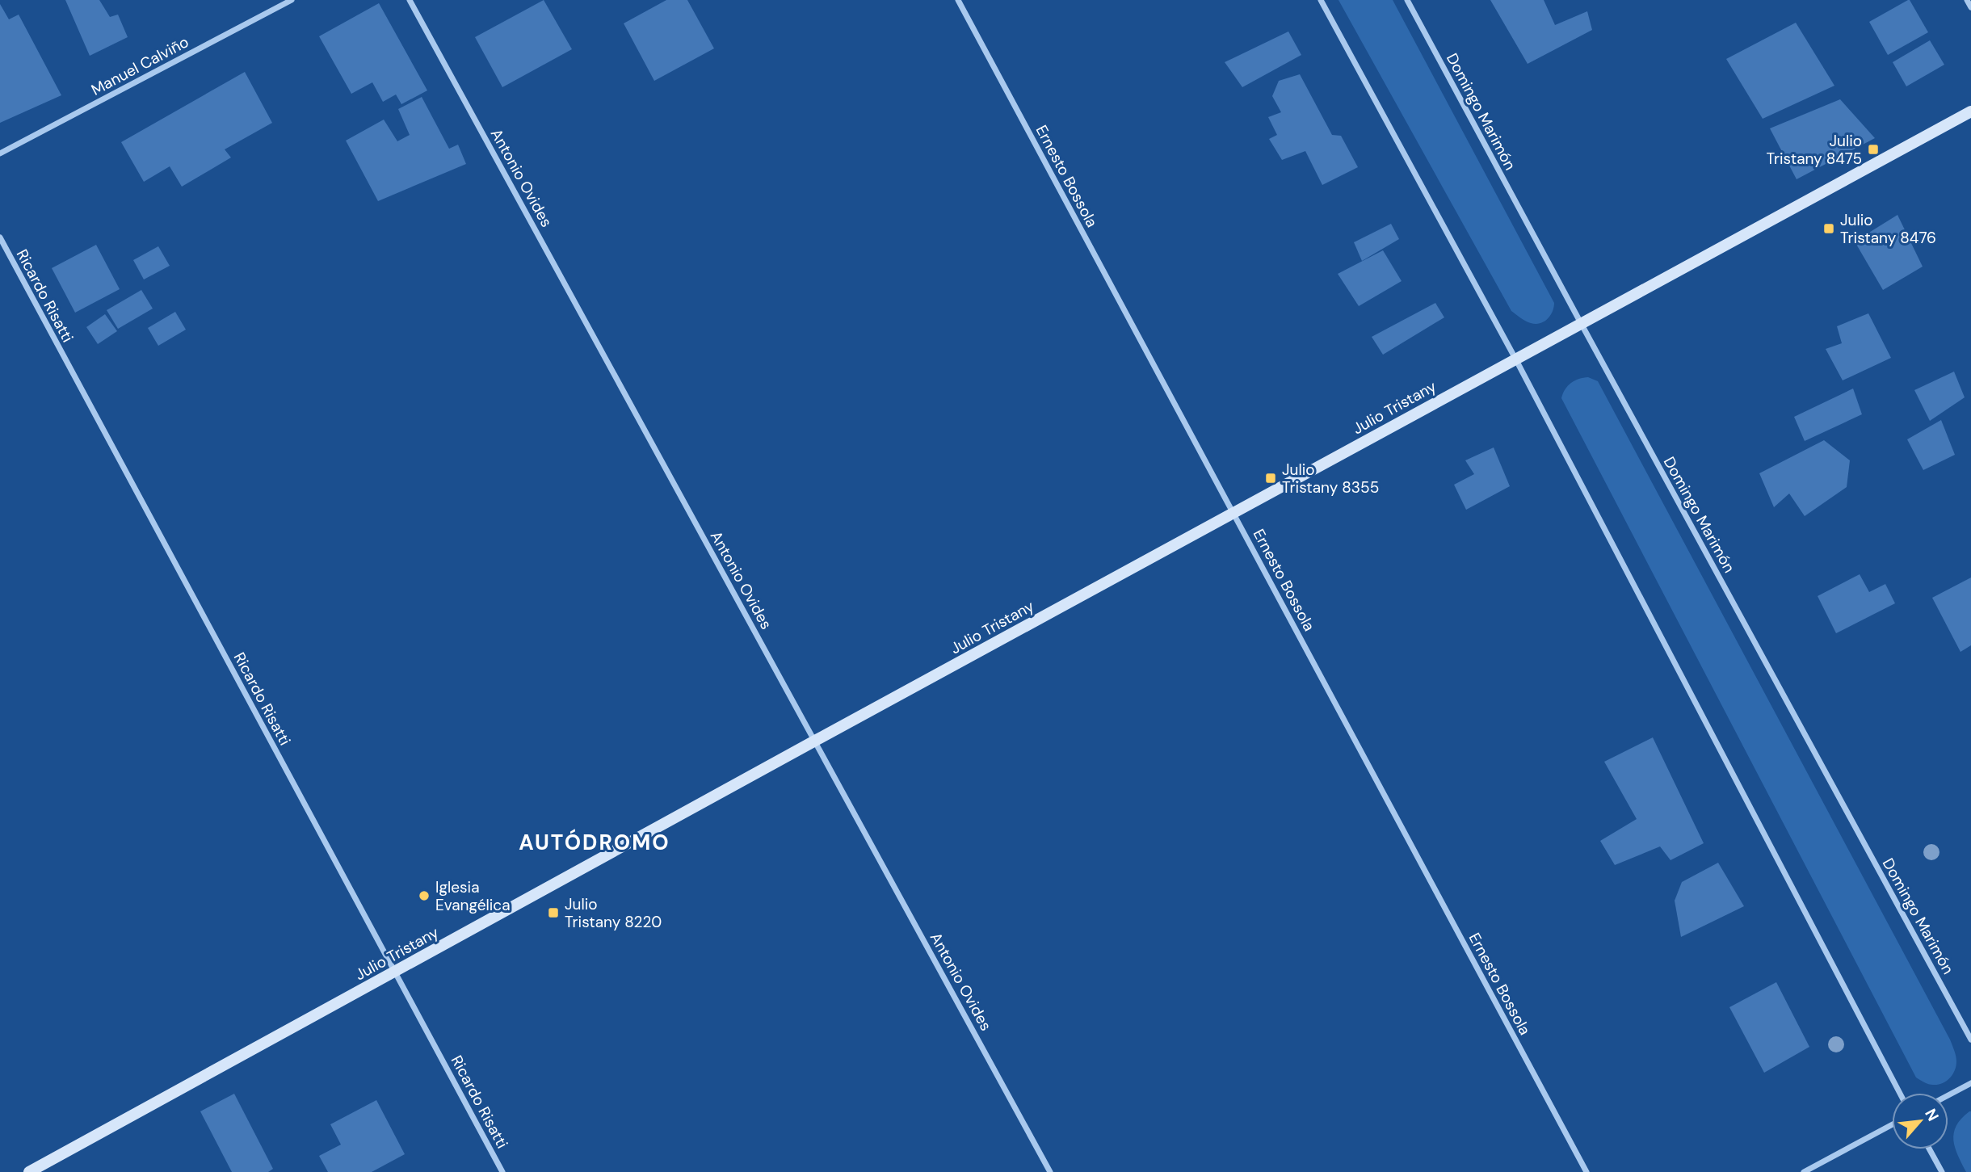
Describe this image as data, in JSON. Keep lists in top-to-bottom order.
{
  "streets": {
    "main road": ["Julio Tristany"],
    "street": [
      "Manuel Calviño",
      "Domingo Marimón",
      "Ernesto Bossola",
      "Antonio Ovides",
      "Ricardo Risatti"
    ]
  },
  "crossings": [
    ["Domingo Marimón", "Julio Tristany"],
    ["Ernesto Bossola", "Julio Tristany"],
    ["Antonio Ovides", "Julio Tristany"],
    ["Ricardo Risatti", "Julio Tristany"]
  ],
  "districts": ["AUTÓDROMO"],
  "places": {
    "transit": [
      "Julio Tristany 8475",
      "Julio Tristany 8476",
      "Julio Tristany 8355",
      "Julio Tristany 8220"
    ],
    "other": ["Iglesia Evangélica"]
  },
  "north": "top right"
}
